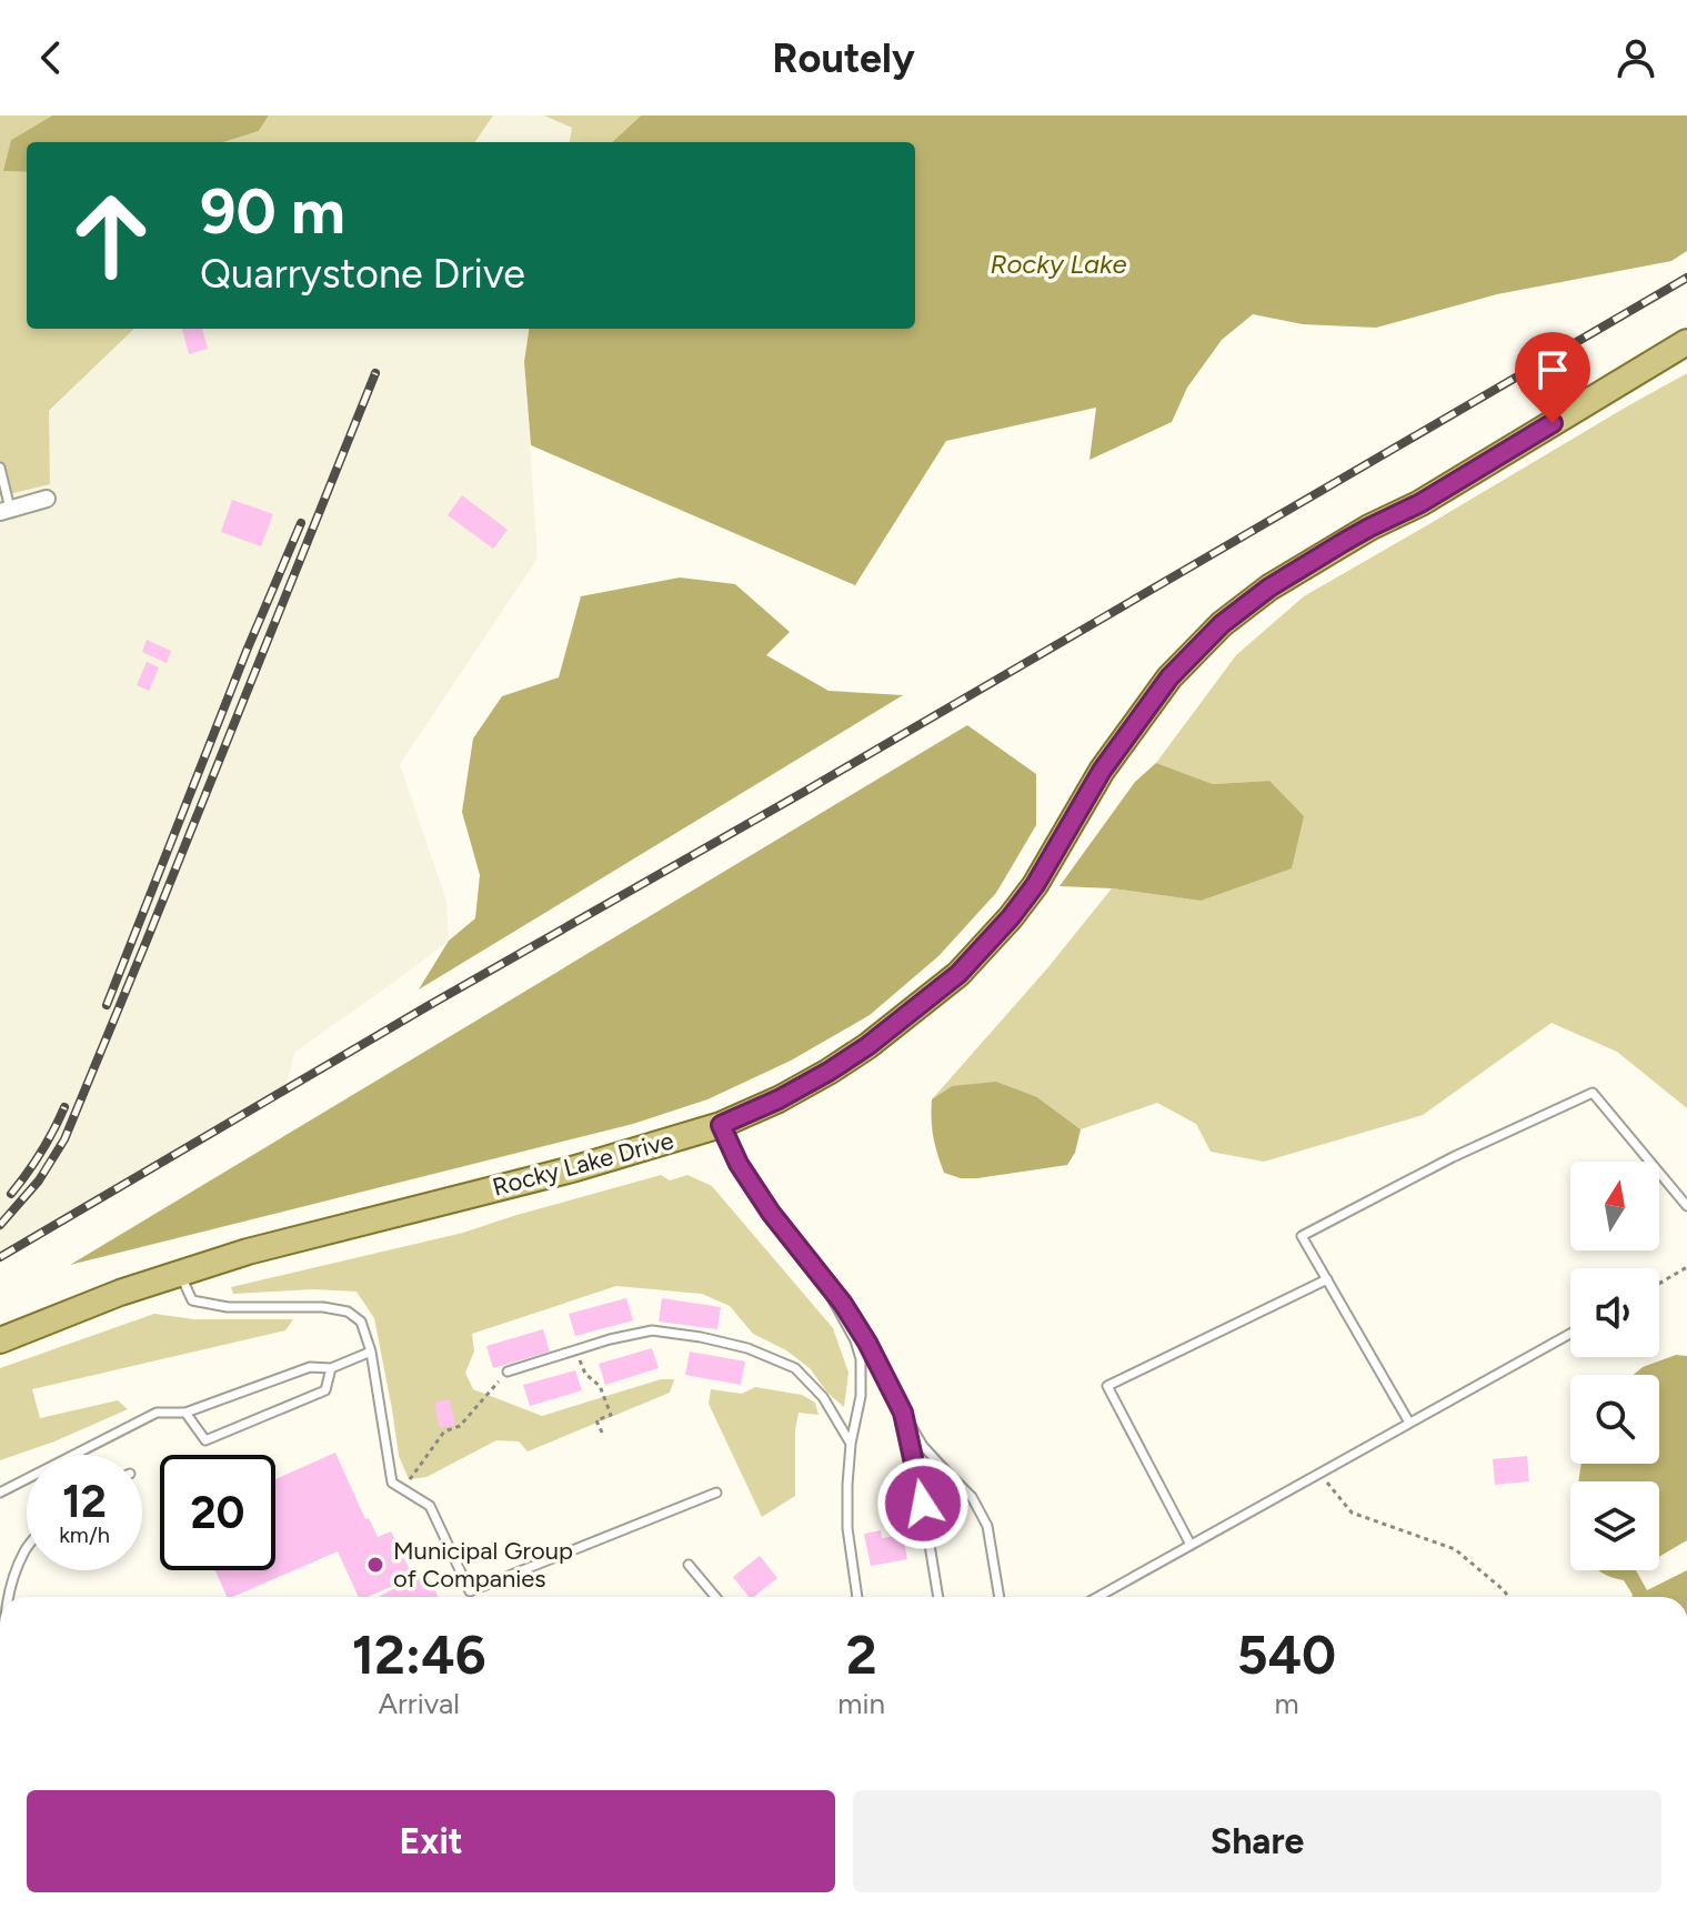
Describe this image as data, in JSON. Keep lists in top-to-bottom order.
{
  "streets": {
    "main road": ["Rocky Lake Drive"]
  },
  "water": ["Rocky Lake"],
  "places": ["Municipal Group of Companies"],
  "north": "top",
  "page": {
    "header": "Routely",
    "turn": ["90 m", "Quarrystone Drive"],
    "speed": "12 km/h",
    "limit": "20",
    "eta": [
      "12:46",
      "Arrival",
      "2",
      "min",
      "540",
      "m"
    ],
    "buttons": ["Exit", "Share"]
  }
}
